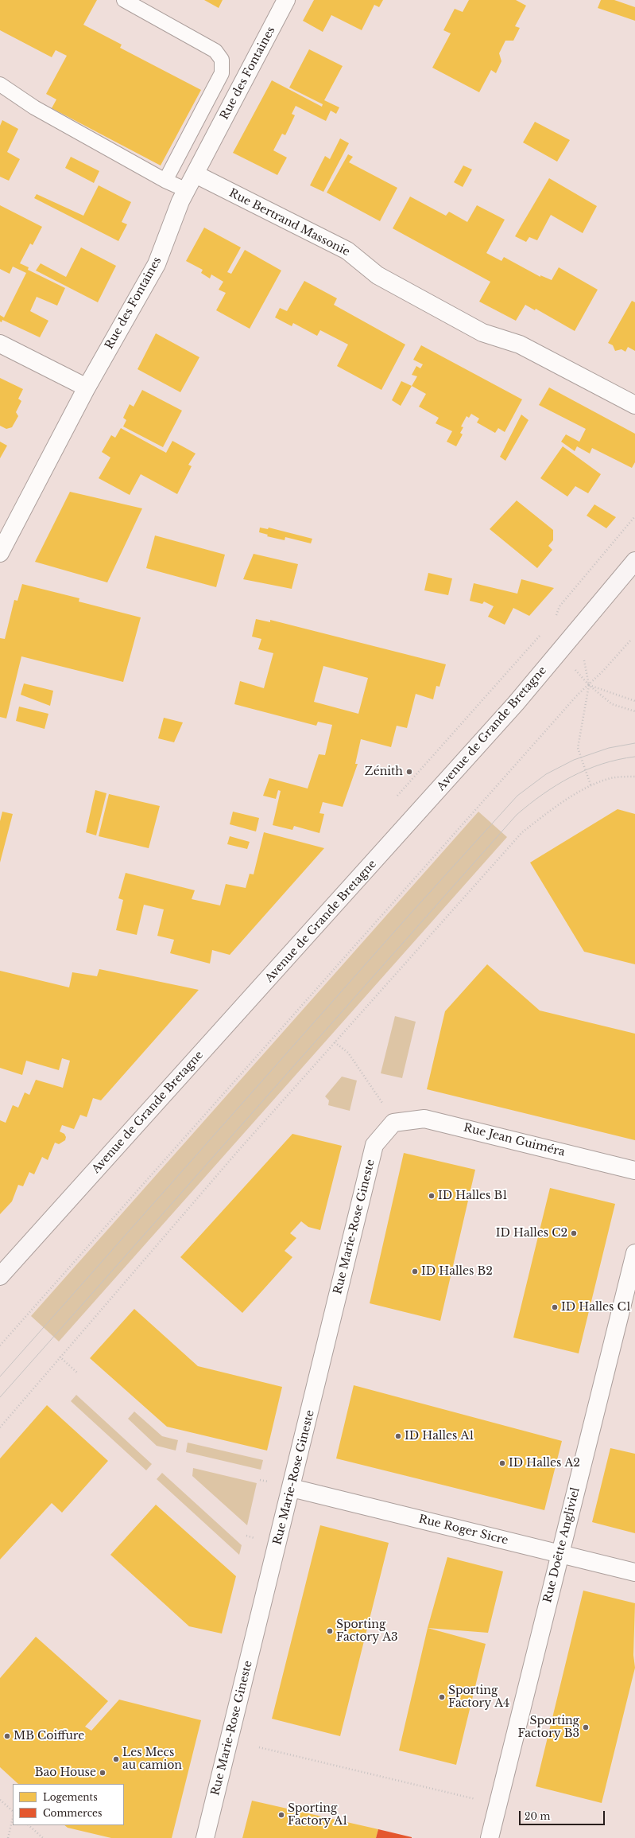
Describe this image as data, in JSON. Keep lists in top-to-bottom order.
{
  "streets": {
    "main road": ["Avenue de Grande Bretagne"],
    "street": [
      "Rue des Fontaines",
      "Rue Bertrand Massonie",
      "Rue Jean Guiméra",
      "Rue Marie-Rose Gineste",
      "Rue Roger Sicre",
      "Rue Doëtte Angliviel"
    ]
  },
  "crossings": [
    ["Rue des Fontaines", "Rue Bertrand Massonie"],
    ["Rue Jean Guiméra", "Rue Marie-Rose Gineste"],
    ["Rue Marie-Rose Gineste", "Rue Roger Sicre"],
    ["Rue Roger Sicre", "Rue Doëtte Angliviel"]
  ],
  "places": [
    "Zénith",
    "ID Halles B1",
    "ID Halles C2",
    "ID Halles B2",
    "ID Halles C1",
    "ID Halles A1",
    "ID Halles A2",
    "Sporting Factory A3",
    "Sporting Factory A4",
    "Sporting Factory B3",
    "MB Coiffure",
    "Les Mecs au camion",
    "Bao House",
    "Sporting Factory A1"
  ],
  "legend": ["Logements", "Commerces"],
  "scale_bar": "20 m"
}
